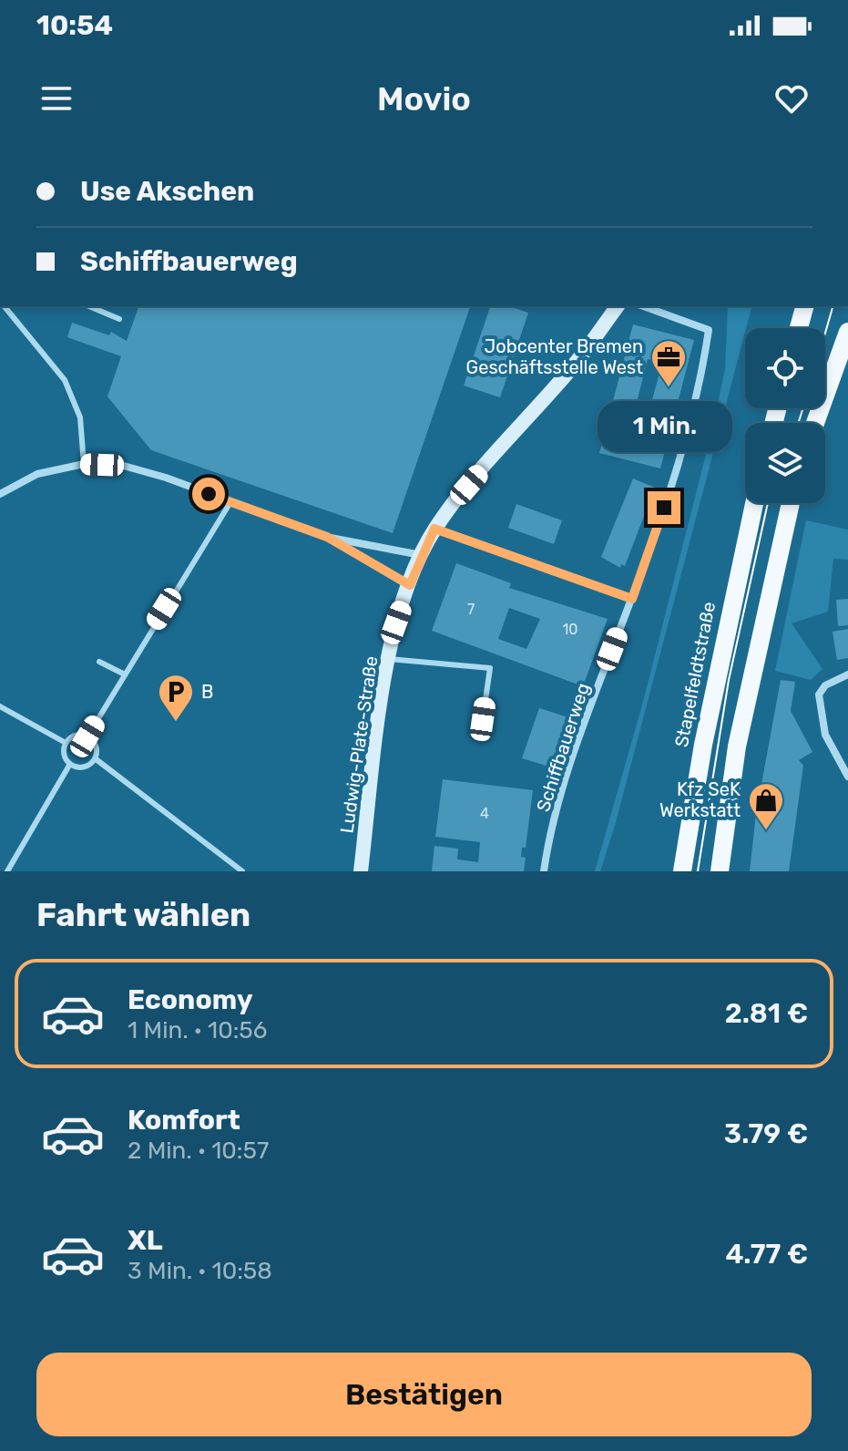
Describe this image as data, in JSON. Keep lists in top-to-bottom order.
{
  "streets": {
    "main road": ["Stapelfeldtstraße"],
    "street": ["Ludwig-Plate-Straße", "Schiffbauerweg"]
  },
  "places": {
    "office": ["Jobcenter Bremen Geschäftsstelle West"],
    "parking": ["B"],
    "shop": ["Kfz SeK Werkstatt"]
  },
  "house_numbers": ["7", "10", "4"],
  "page": {
    "status": "10:54",
    "header": "Movio",
    "banner": ["Use Akschen", "Schiffbauerweg"],
    "bubble": "1 Min.",
    "heading": "Fahrt wählen",
    "list": [
      {
        "name": "Economy",
        "note": "1 Min. · 10:56",
        "value": "2.81 €"
      },
      {
        "name": "Komfort",
        "note": "2 Min. · 10:57",
        "value": "3.79 €"
      },
      {
        "name": "XL",
        "note": "3 Min. · 10:58",
        "value": "4.77 €"
      }
    ],
    "buttons": "Bestätigen"
  }
}
